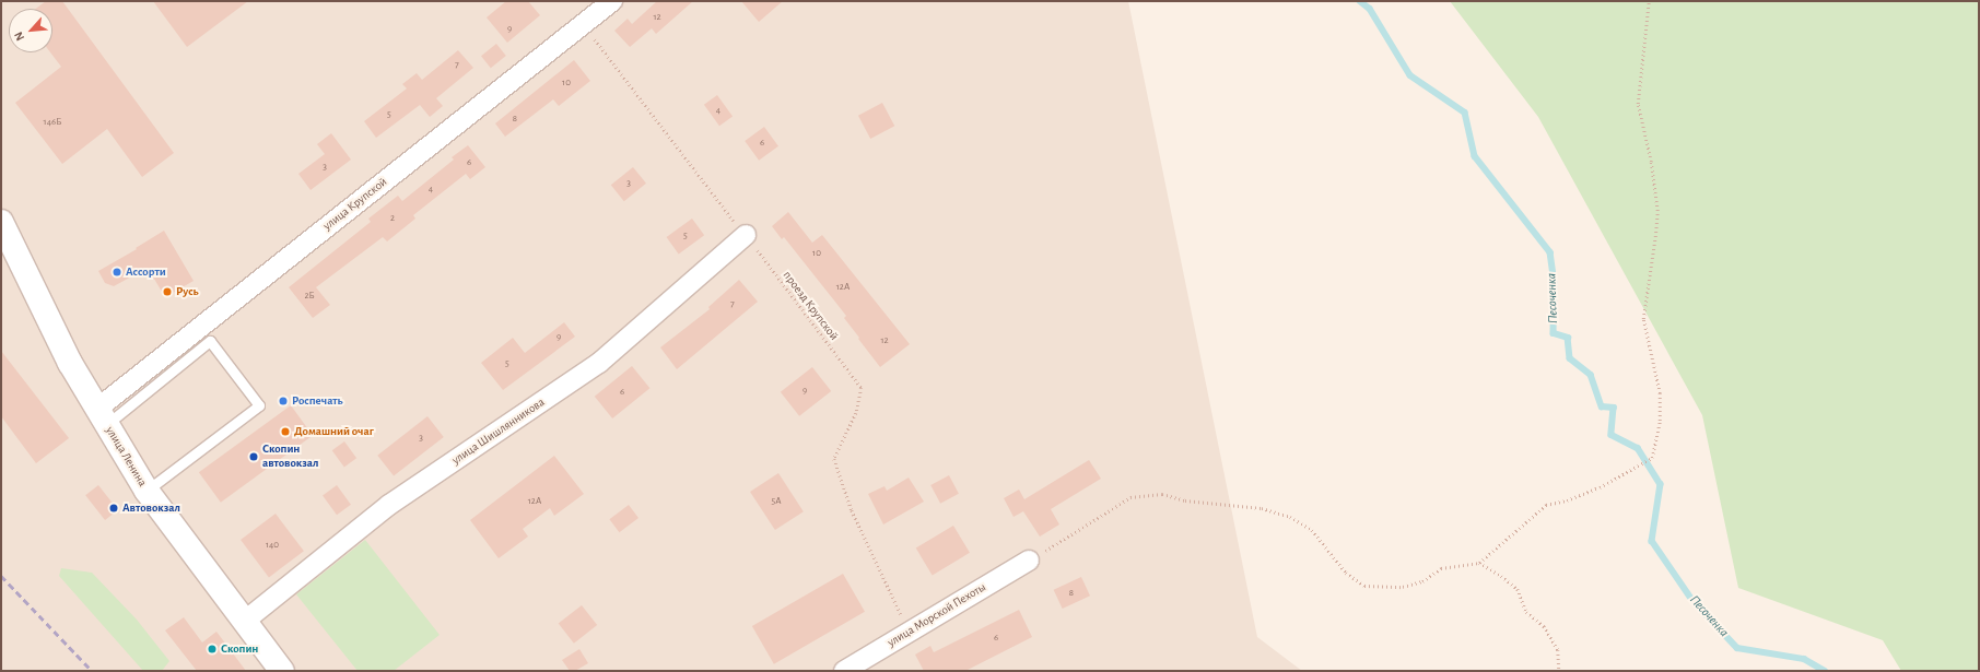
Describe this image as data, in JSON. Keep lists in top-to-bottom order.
{
  "streets": {
    "street": [
      "улица Крупской",
      "улица Шишлянникова",
      "улица Ленина",
      "улица Морской Пехоты"
    ],
    "path": ["проезд Крупской"]
  },
  "crossings": [
    ["улица Крупской", "проезд Крупской"],
    ["улица Крупской", "улица Ленина"],
    ["проезд Крупской", "улица Шишлянникова"],
    ["проезд Крупской", "улица Морской Пехоты"],
    ["улица Шишлянникова", "улица Ленина"]
  ],
  "water": ["Песоченка"],
  "places": [
    "Ассорти",
    "Русь",
    "Роспечать",
    "Домашний очаг",
    "Скопин автовокзал",
    "Автовокзал",
    "Скопин"
  ],
  "house_numbers": [
    "12",
    "9",
    "7",
    "10",
    "4",
    "5",
    "8",
    "146Б",
    "6",
    "6",
    "3",
    "3",
    "4",
    "2",
    "5",
    "10",
    "12А",
    "2Б",
    "7",
    "9",
    "12",
    "5",
    "9",
    "6",
    "3",
    "12А",
    "5А",
    "140",
    "8",
    "6"
  ],
  "north": "bottom left"
}
